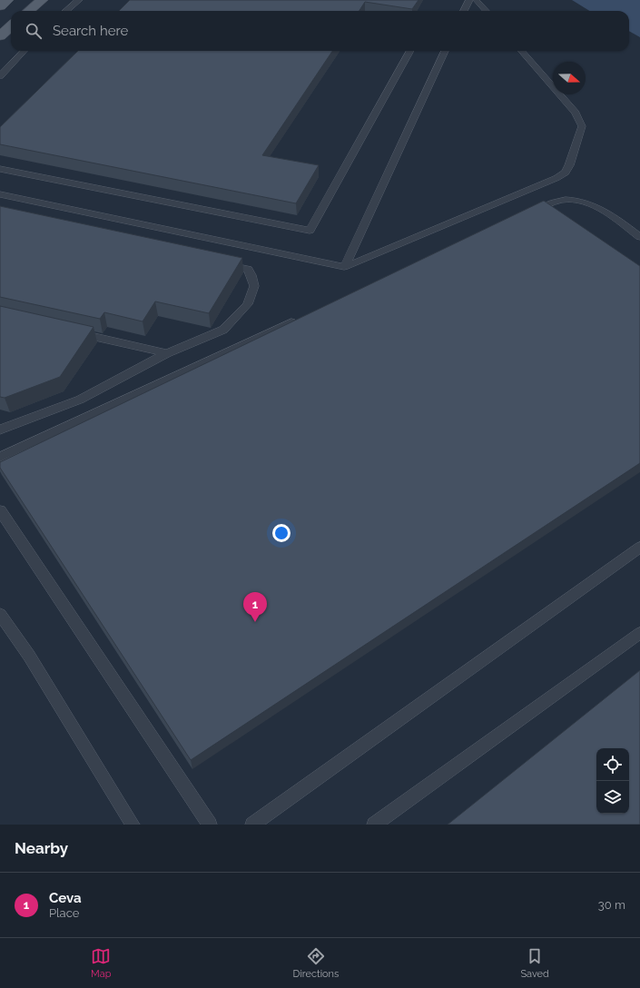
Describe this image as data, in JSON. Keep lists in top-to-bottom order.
{
  "north": "right",
  "page": {
    "search": "Search here",
    "pins": "1",
    "heading": "Nearby",
    "list": [
      {
        "mark": "1",
        "name": "Ceva",
        "note": "Place",
        "value": "30 m"
      }
    ],
    "nav": ["Map", "Directions", "Saved"]
  }
}
